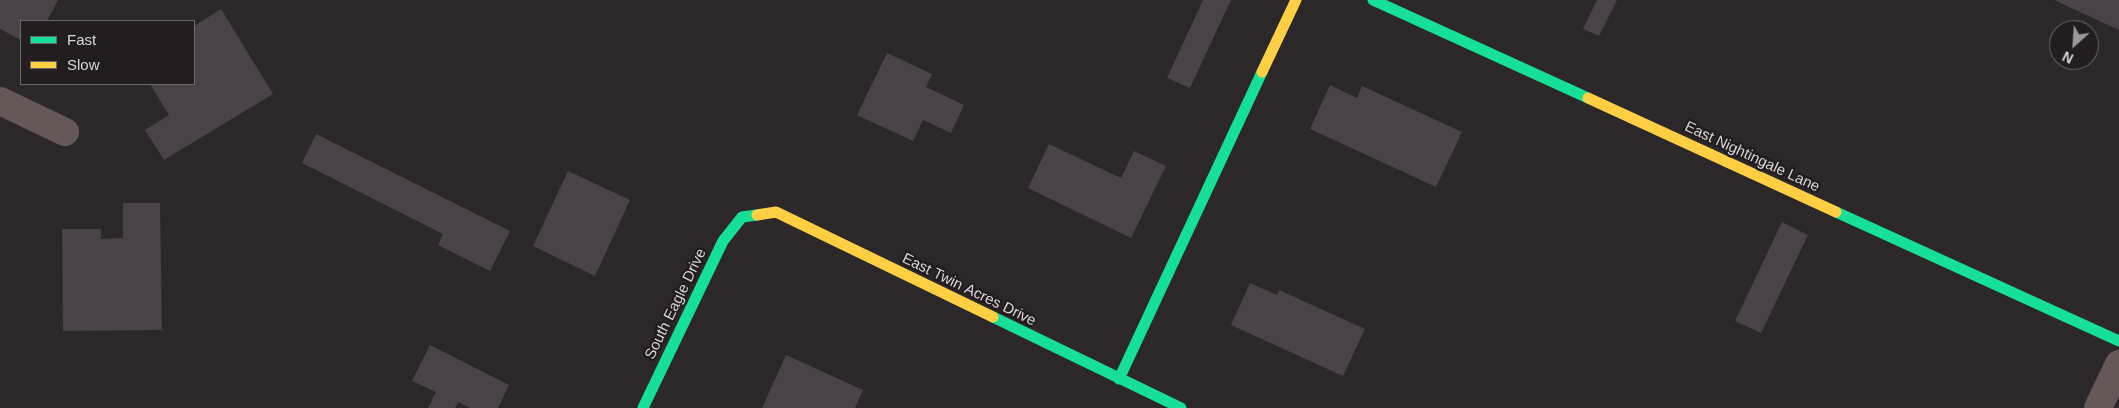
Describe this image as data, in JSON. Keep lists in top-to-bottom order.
{
  "streets": {
    "street": ["East Nightingale Lane", "East Twin Acres Drive", "South Eagle Drive"]
  },
  "crossings": [
    ["East Twin Acres Drive", "South Eagle Drive"]
  ],
  "legend": ["Fast", "Slow"],
  "north": "bottom left"
}
